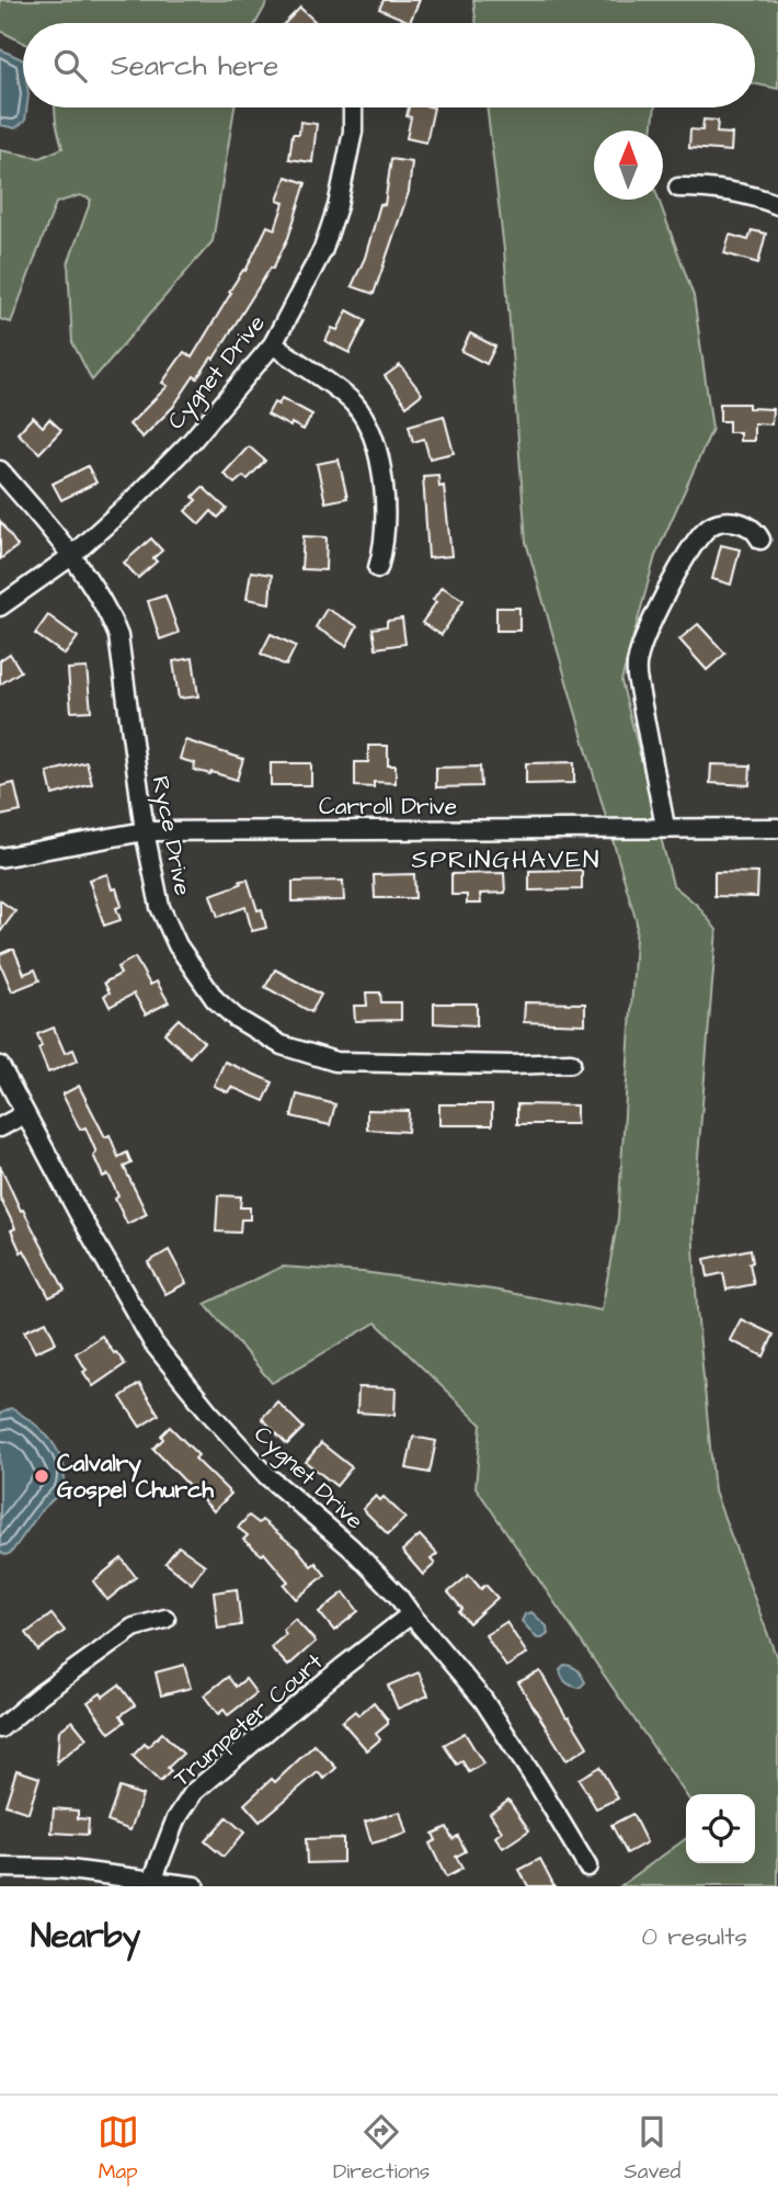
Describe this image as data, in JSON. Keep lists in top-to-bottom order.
{
  "streets": {
    "street": [
      "Cygnet Drive",
      "Carroll Drive",
      "Ryce Drive",
      "Trumpeter Court"
    ]
  },
  "crossings": [
    ["Cygnet Drive", "Ryce Drive"],
    ["Cygnet Drive", "Trumpeter Court"],
    ["Carroll Drive", "Ryce Drive"]
  ],
  "districts": ["SPRINGHAVEN"],
  "places": ["Calvalry Gospel Church"],
  "north": "top",
  "page": {
    "search": "Search here",
    "heading": ["Nearby", "0 results"],
    "nav": ["Map", "Directions", "Saved"]
  }
}
